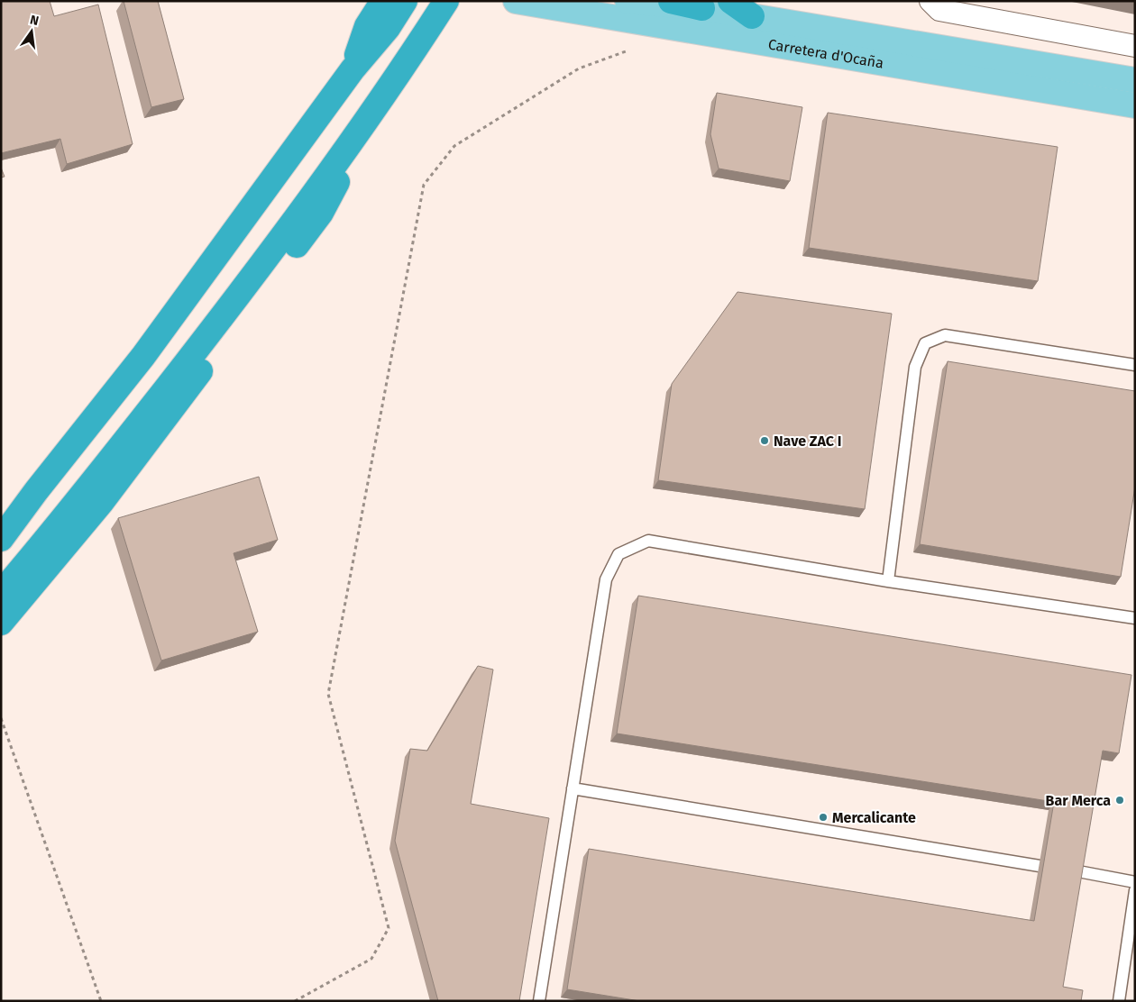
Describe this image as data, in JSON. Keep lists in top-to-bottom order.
{
  "streets": {
    "main road": ["Carretera d'Ocaña"]
  },
  "places": ["Nave ZAC I", "Bar Merca", "Mercalicante"],
  "north": "top"
}
